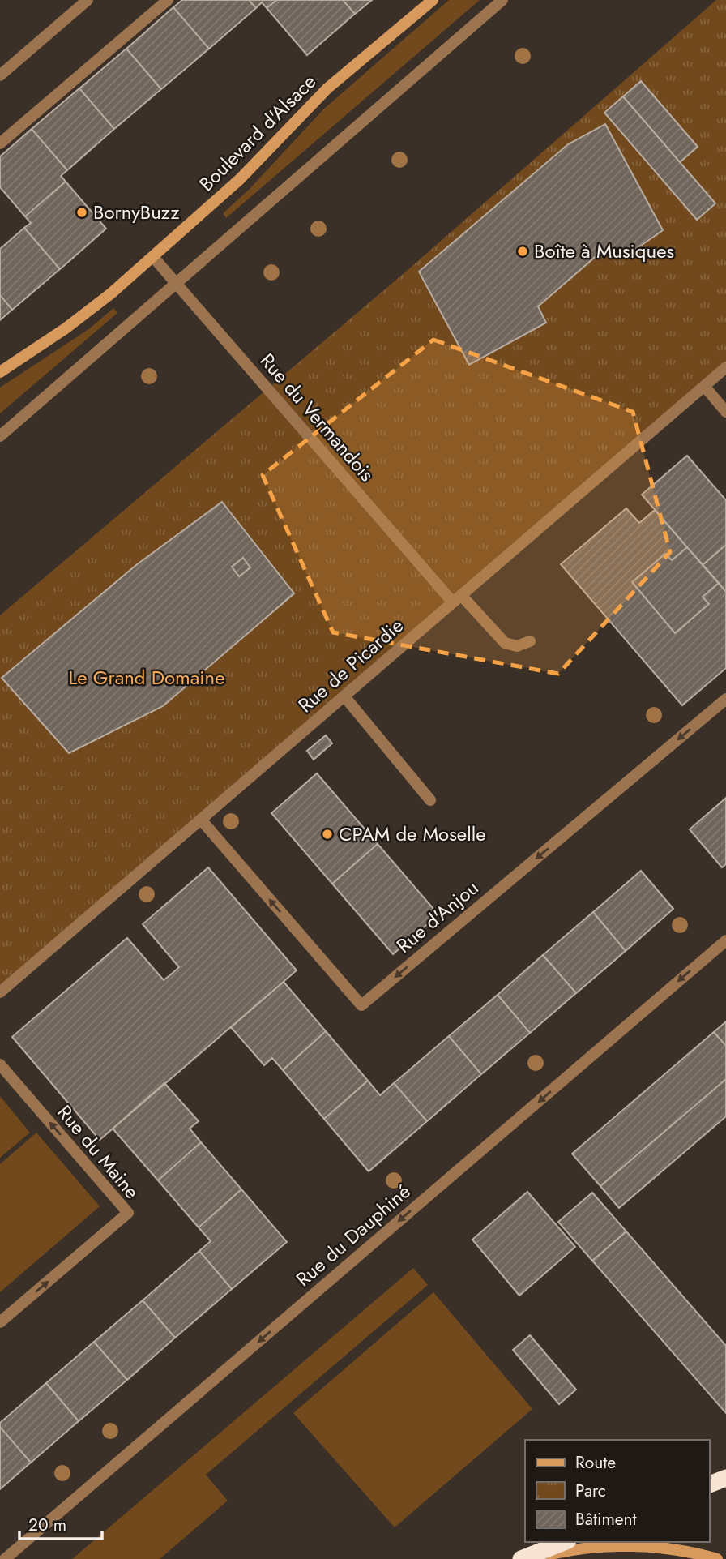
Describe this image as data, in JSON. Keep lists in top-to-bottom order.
{
  "streets": {
    "street": [
      "Boulevard d'Alsace",
      "Rue du Vermandois",
      "Rue de Picardie",
      "Rue d'Anjou",
      "Rue du Maine",
      "Rue du Dauphiné"
    ]
  },
  "crossings": [
    ["Boulevard d'Alsace", "Rue du Vermandois"],
    ["Rue du Vermandois", "Rue de Picardie"],
    ["Rue de Picardie", "Rue d'Anjou"]
  ],
  "one_way": ["Rue du Dauphiné"],
  "parks": ["Le Grand Domaine"],
  "places": ["BornyBuzz", "Boîte à Musiques", "CPAM de Moselle"],
  "legend": ["Route", "Parc", "Bâtiment"],
  "scale_bar": "20 m"
}
